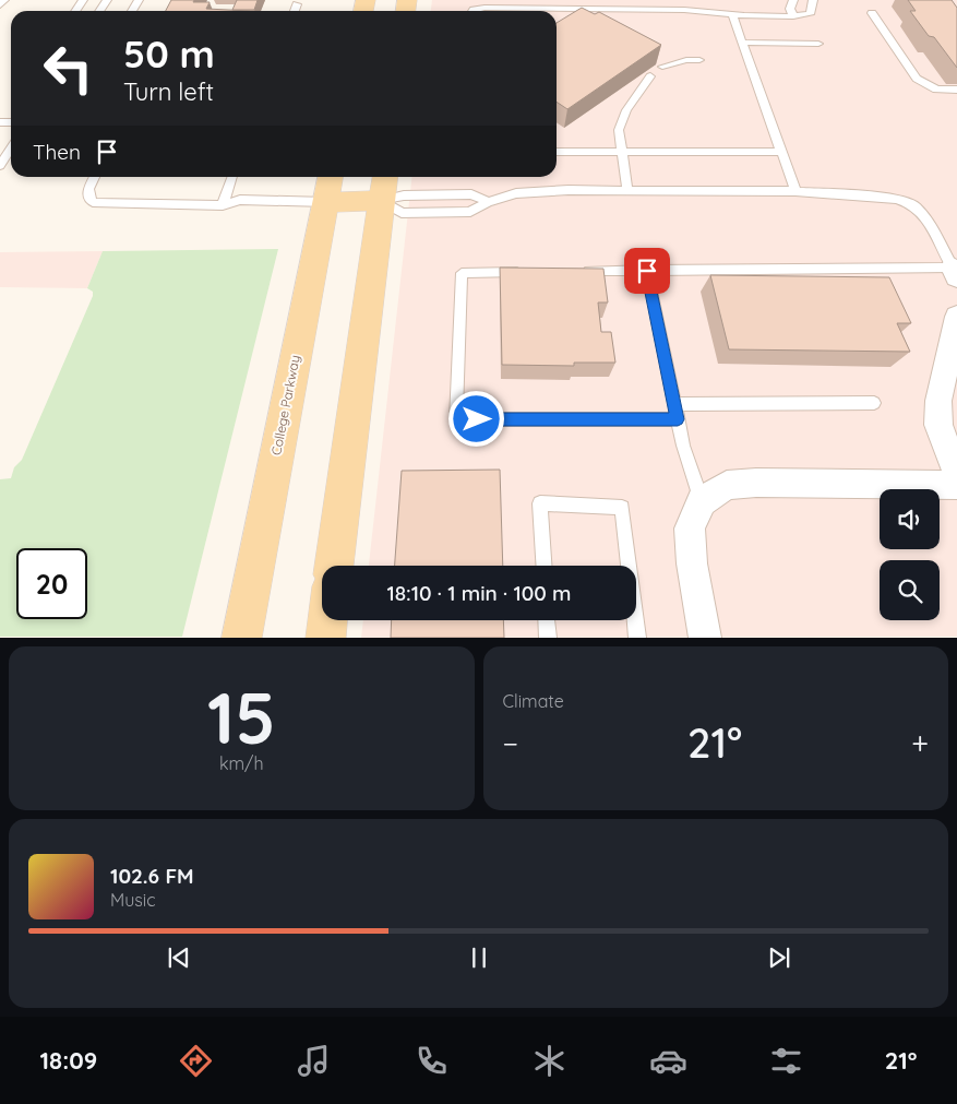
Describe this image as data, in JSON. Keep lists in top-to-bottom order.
{
  "streets": {
    "main road": ["College Parkway"]
  },
  "page": {
    "turn": ["50 m", "Turn left"],
    "then": "Then",
    "limit": "20",
    "trip": "18:10 · 1 min · 100 m",
    "tile": [
      ["15", "km/h"],
      "Climate"
    ],
    "heat": ["−", "21°", "+"],
    "song": ["102.6 FM", "Music"],
    "tabs": ["18:09", "21°"]
  }
}
